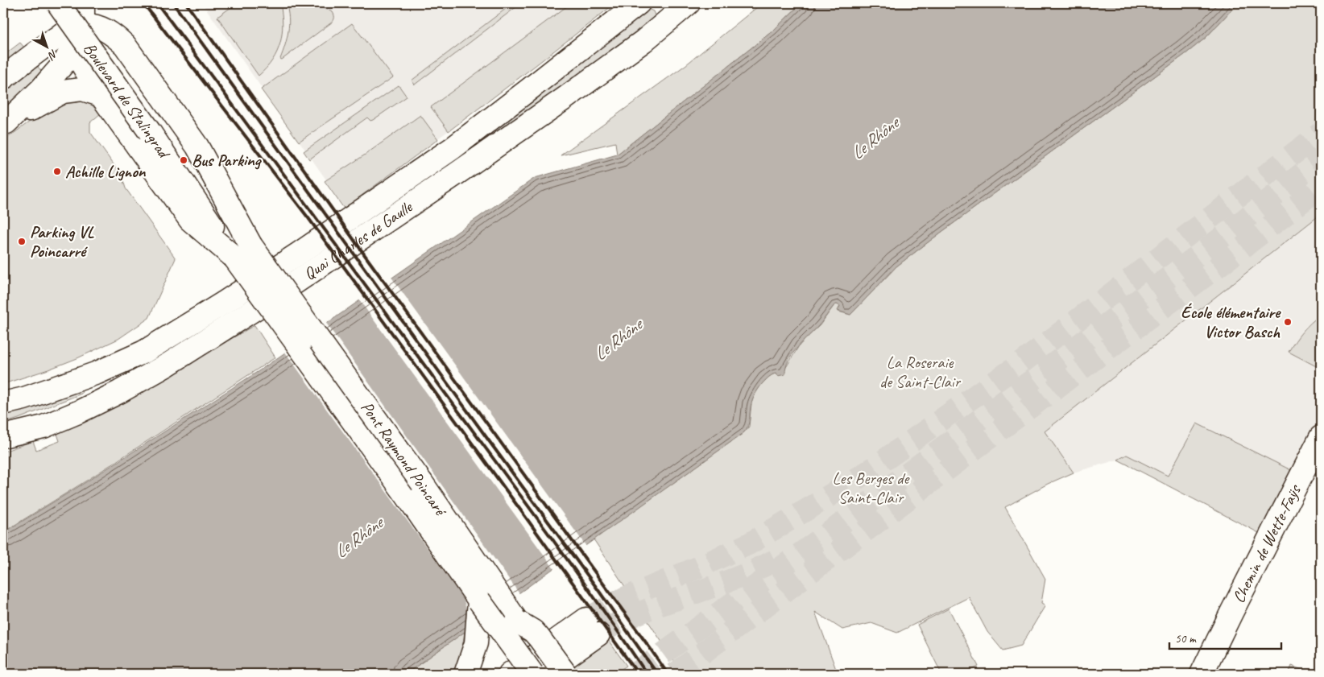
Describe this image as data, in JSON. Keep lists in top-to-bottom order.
{
  "streets": {
    "main road": [
      "Boulevard de Stalingrad",
      "Quai Charles de Gaulle",
      "Pont Raymond Poincaré",
      "Chemin de Wette-Faÿs"
    ]
  },
  "crossings": [
    ["Boulevard de Stalingrad", "Pont Raymond Poincaré"]
  ],
  "water": ["Le Rhône"],
  "parks": ["La Roseraie de Saint-Clair", "Les Berges de Saint-Clair"],
  "places": [
    "Bus Parking",
    "Achille Lignon",
    "Parking VL Poincarré",
    "École élémentaire Victor Basch"
  ],
  "scale_bar": "50 m",
  "north": "bottom right"
}
